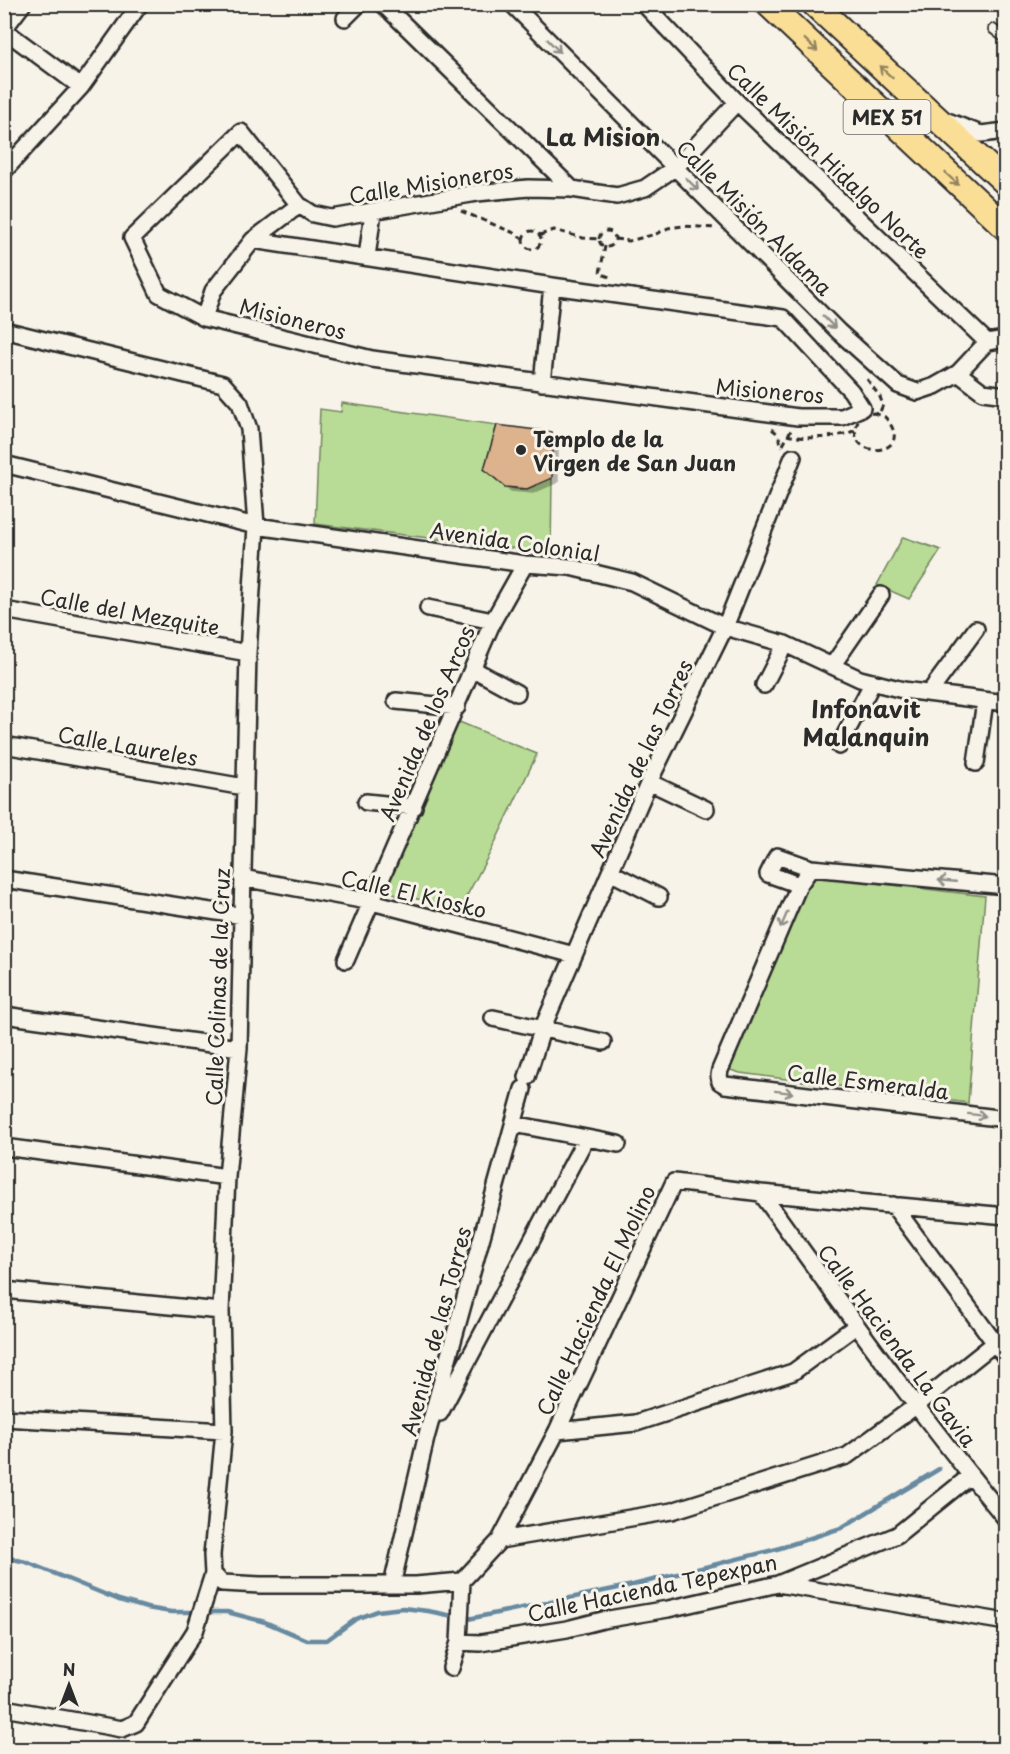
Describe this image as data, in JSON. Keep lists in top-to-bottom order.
{
  "streets": {
    "main road": ["MEX 51"],
    "street": [
      "Calle Misión Hidalgo Norte",
      "Calle Misioneros",
      "Calle Misión Aldama",
      "Misioneros",
      "Avenida Colonial",
      "Calle del Mezquite",
      "Avenida de los Arcos",
      "Calle Laureles",
      "Avenida de las Torres",
      "Calle El Kiosko",
      "Calle Colinas de la Cruz",
      "Calle Esmeralda",
      "Calle Hacienda El Molino",
      "Calle Hacienda La Gavia",
      "Calle Hacienda Tepexpan"
    ]
  },
  "crossings": [
    ["Calle Misión Hidalgo Norte", "Calle Misioneros"],
    ["Calle Misión Hidalgo Norte", "Calle Misión Aldama"],
    ["Calle Misioneros", "Calle Misión Aldama"],
    ["Calle Misioneros", "Misioneros"],
    ["Avenida Colonial", "Avenida de los Arcos"],
    ["Avenida Colonial", "Avenida de las Torres"],
    ["Avenida Colonial", "Calle Colinas de la Cruz"],
    ["Calle del Mezquite", "Calle Colinas de la Cruz"],
    ["Avenida de los Arcos", "Calle El Kiosko"],
    ["Calle Laureles", "Calle Colinas de la Cruz"],
    ["Avenida de las Torres", "Calle El Kiosko"],
    ["Calle El Kiosko", "Calle Colinas de la Cruz"],
    ["Calle Hacienda El Molino", "Calle Hacienda La Gavia"],
    ["Calle Hacienda La Gavia", "Calle Hacienda Tepexpan"]
  ],
  "one_way": ["Calle Misión Aldama"],
  "districts": ["La Mision", "Infonavit Malanquin"],
  "places": ["Templo de la Virgen de San Juan"],
  "north": "top"
}
